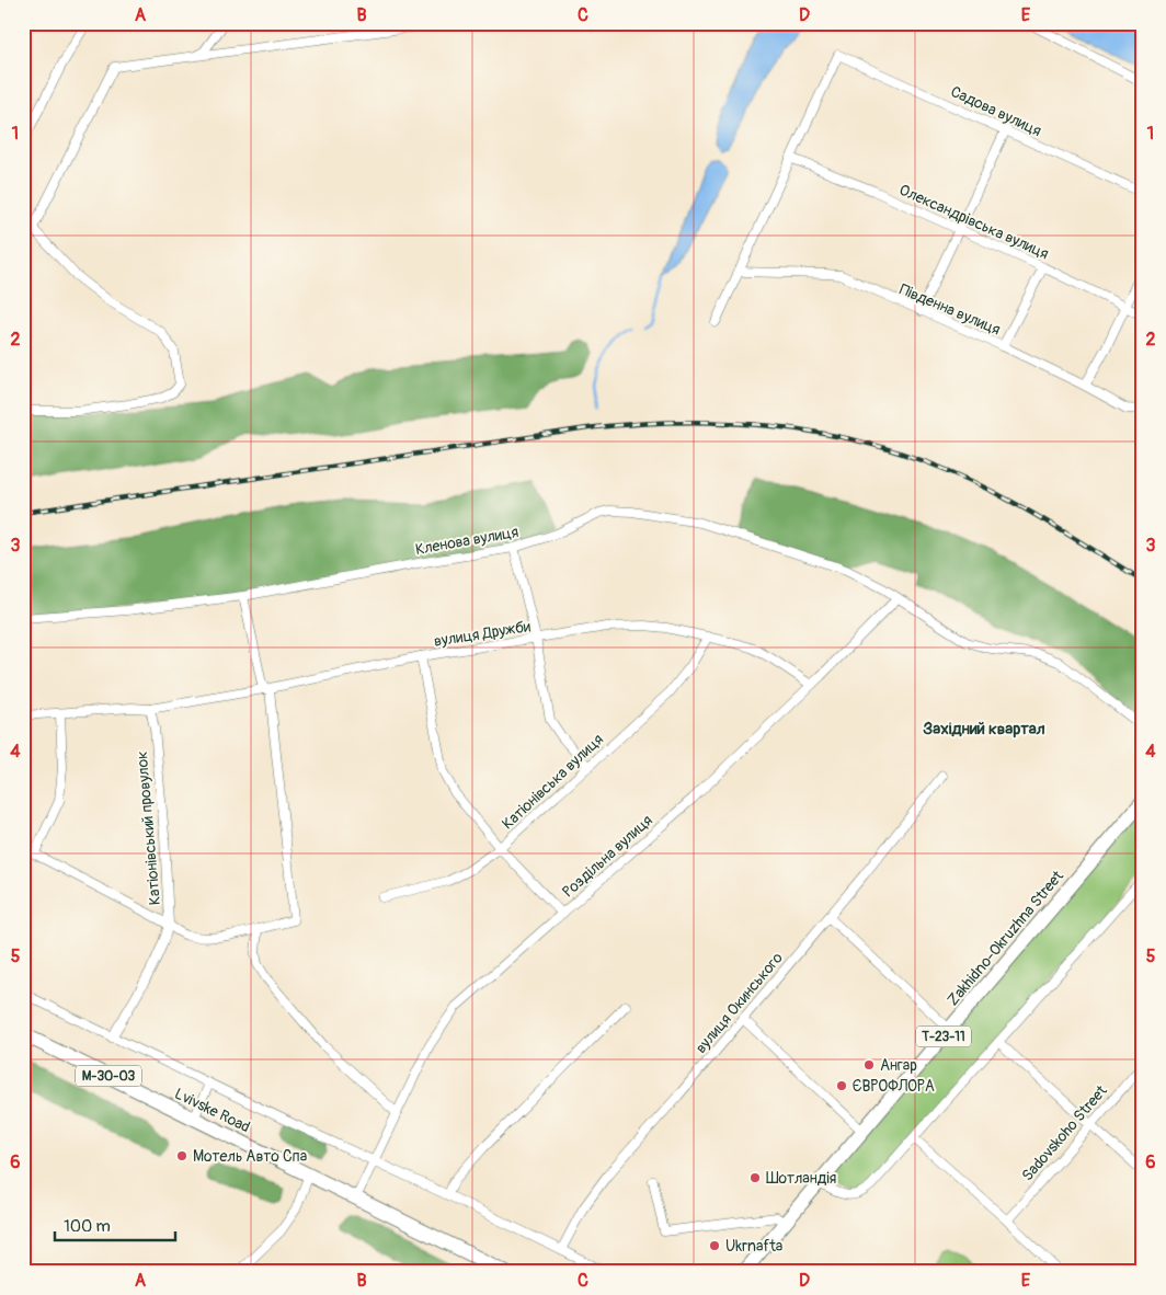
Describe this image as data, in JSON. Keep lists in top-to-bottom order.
{
  "streets": {
    "main road": [
      "Zakhidno-Okruzhna Street",
      "Т-23-11",
      "М-30-03",
      "Lvivske Road"
    ],
    "street": [
      "Садова вулиця",
      "Олександрівська вулиця",
      "Південна вулиця",
      "Кленова вулиця",
      "вулиця Дружби",
      "Катіонівська вулиця",
      "Катіонівський провулок",
      "Роздільна вулиця",
      "вулиця Окинського",
      "Sadovskoho Street"
    ]
  },
  "crossings": [
    ["Садова вулиця", "Олександрівська вулиця"],
    ["Кленова вулиця", "Роздільна вулиця"],
    ["вулиця Дружби", "Катіонівська вулиця"],
    ["вулиця Дружби", "Катіонівський провулок"],
    ["вулиця Дружби", "Роздільна вулиця"],
    ["Роздільна вулиця", "Lvivske Road"]
  ],
  "districts": ["Західний квартал"],
  "places": [
    "Ангар",
    "ЄВРОФЛОРА",
    "Мотель Авто Спа",
    "Шотландія",
    "Ukrnafta"
  ],
  "scale_bar": "100 m",
  "grid": {
    "columns": [
      "A",
      "B",
      "C",
      "D",
      "E"
    ],
    "rows": [
      "1",
      "2",
      "3",
      "4",
      "5",
      "6"
    ]
  }
}
